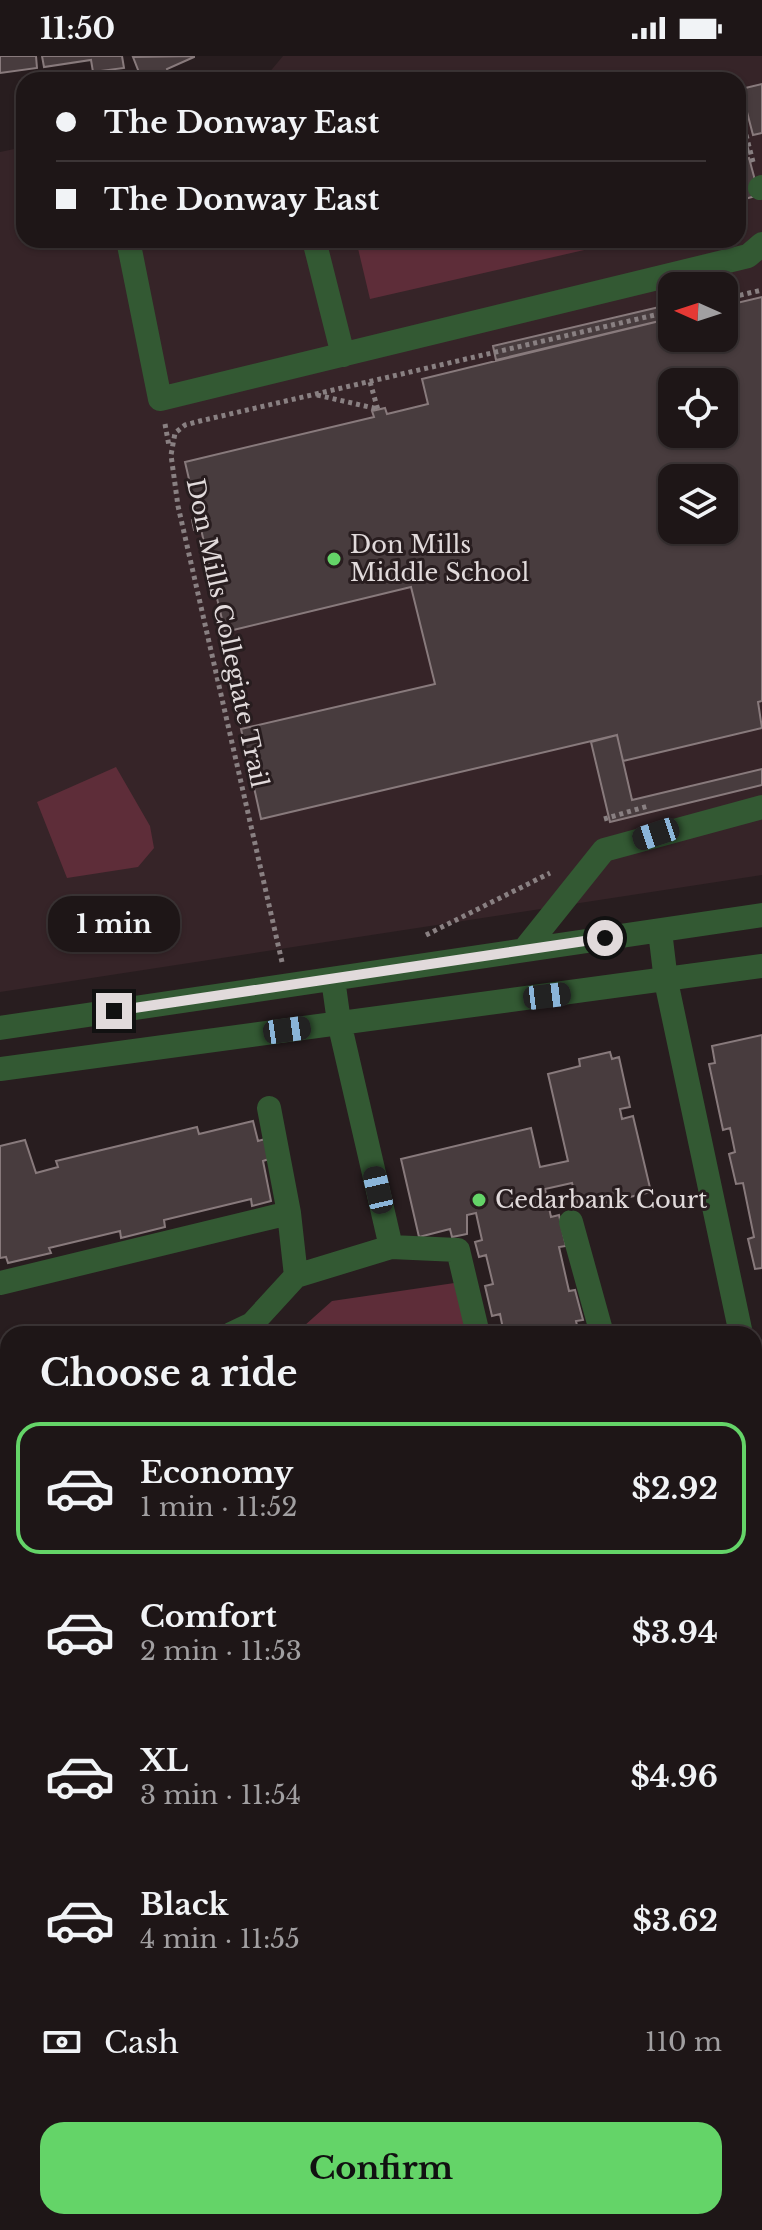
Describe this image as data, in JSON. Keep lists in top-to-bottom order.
{
  "streets": {
    "path": ["Don Mills Collegiate Trail"]
  },
  "places": ["Don Mills Middle School", "Cedarbank Court"],
  "north": "left",
  "page": {
    "status": "11:50",
    "banner": ["The Donway East", "The Donway East"],
    "bubble": "1 min",
    "heading": "Choose a ride",
    "list": [
      {
        "name": "Economy",
        "note": "1 min · 11:52",
        "value": "$2.92"
      },
      {
        "name": "Comfort",
        "note": "2 min · 11:53",
        "value": "$3.94"
      },
      {
        "name": "XL",
        "note": "3 min · 11:54",
        "value": "$4.96"
      },
      {
        "name": "Black",
        "note": "4 min · 11:55",
        "value": "$3.62"
      }
    ],
    "pay": ["Cash", "110 m"],
    "buttons": "Confirm"
  }
}
